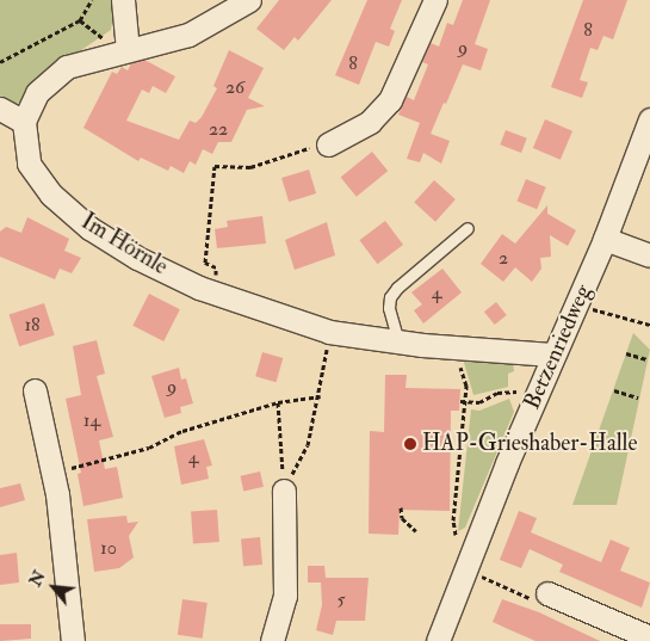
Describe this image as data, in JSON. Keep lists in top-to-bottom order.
{
  "streets": {
    "street": ["Im Hörnle", "Betzenriedweg"]
  },
  "crossings": [
    ["Im Hörnle", "Betzenriedweg"]
  ],
  "places": ["HAP-Grieshaber-Halle"],
  "house_numbers": [
    "8",
    "9",
    "8",
    "26",
    "22",
    "2",
    "4",
    "18",
    "9",
    "14",
    "4",
    "10",
    "5"
  ],
  "north": "top left"
}
